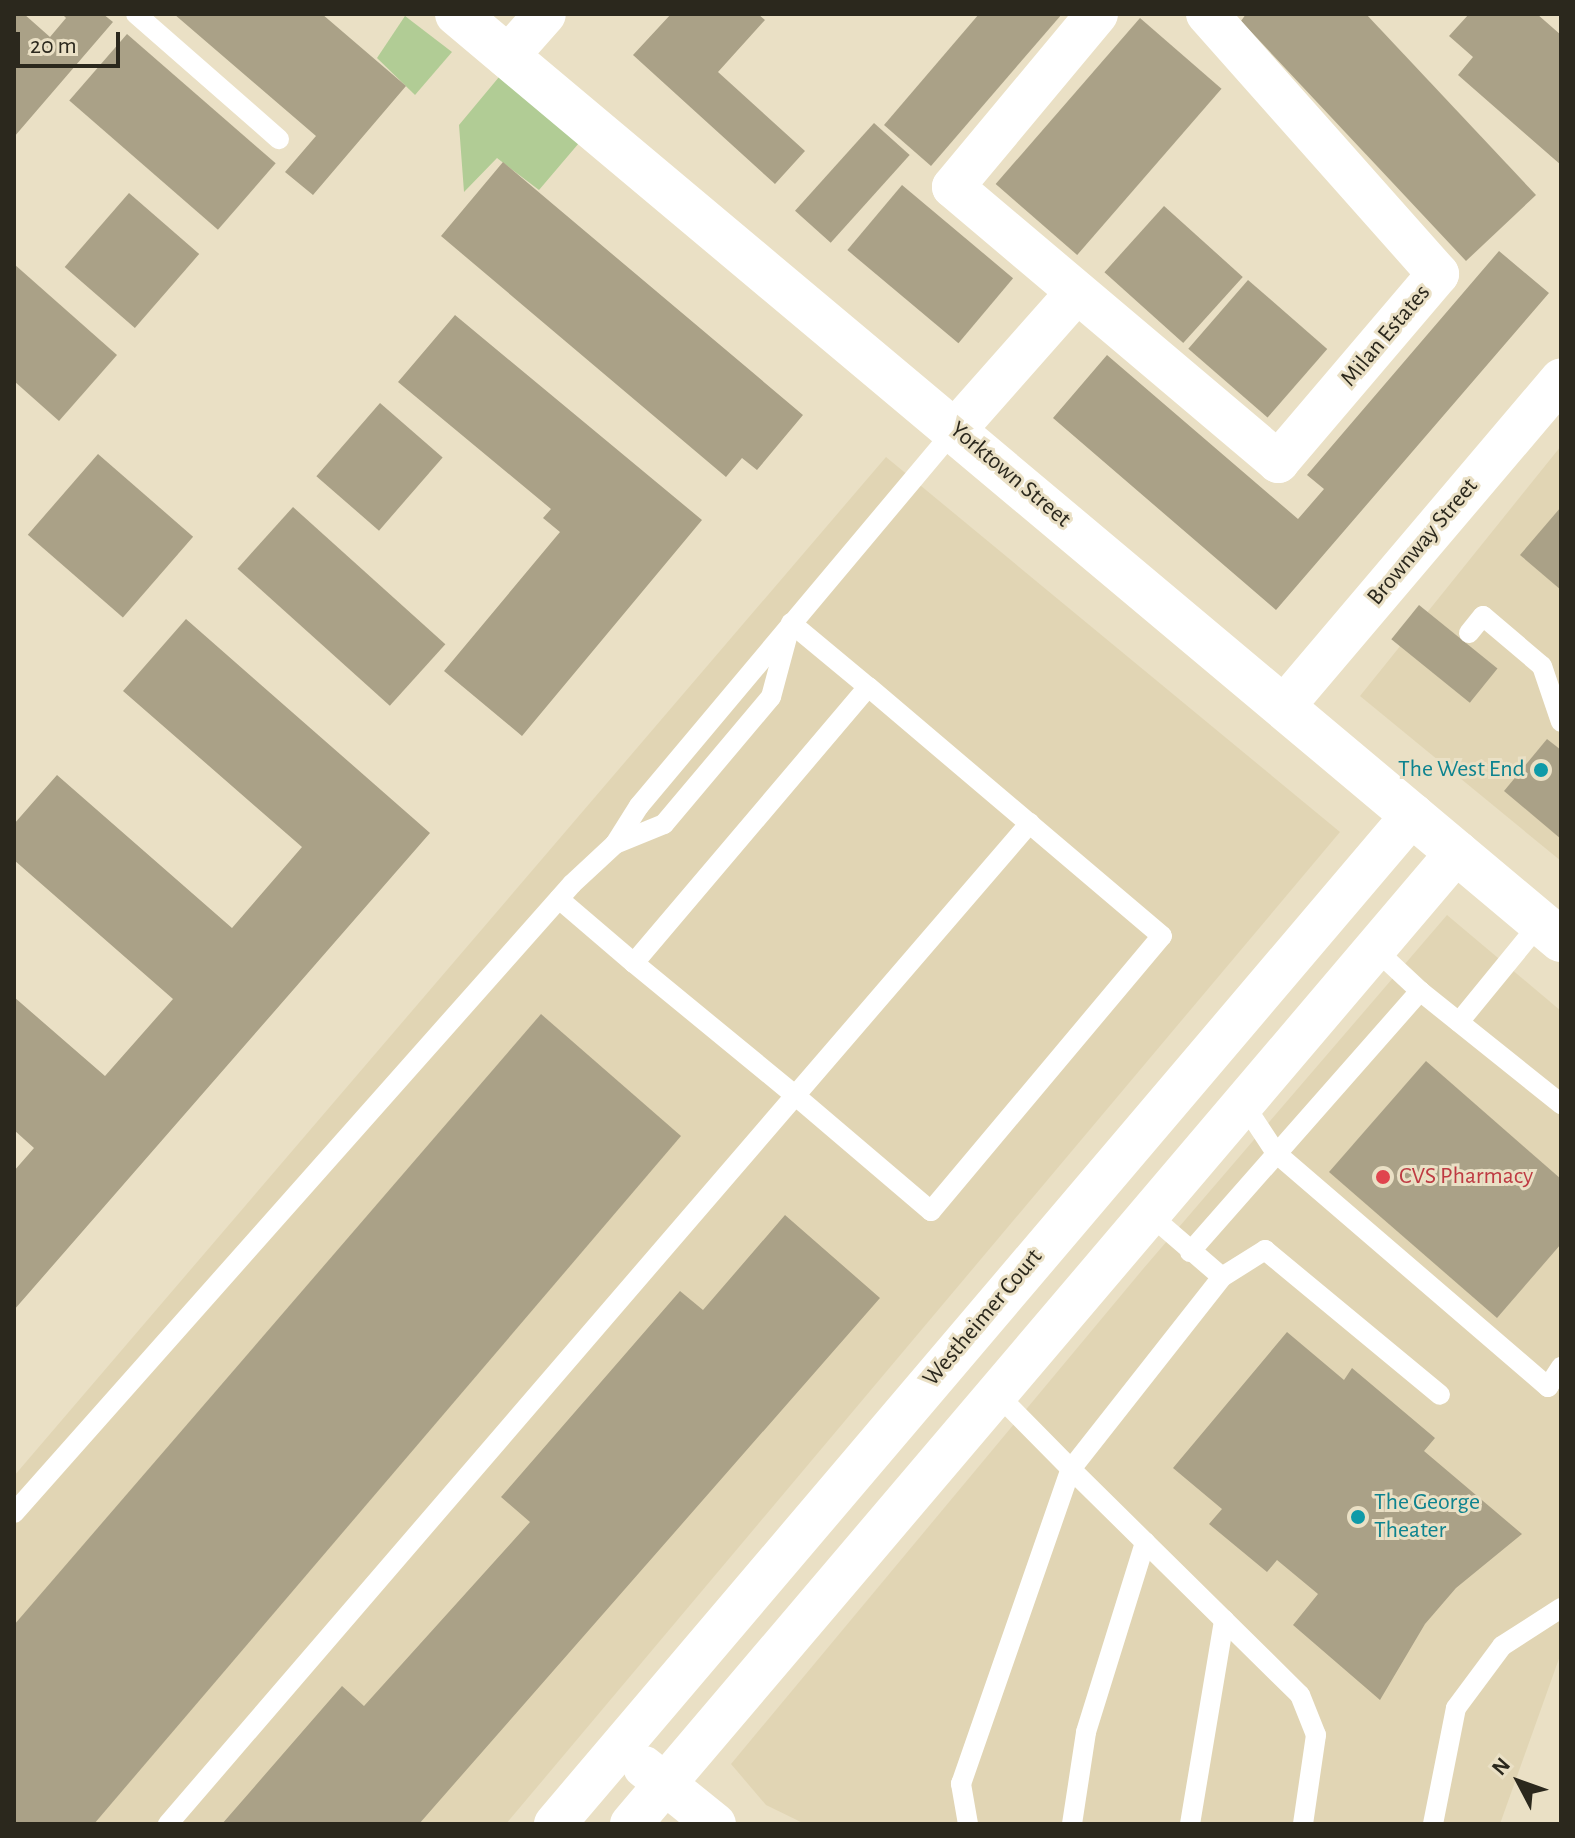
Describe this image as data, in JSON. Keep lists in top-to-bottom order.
{
  "streets": {
    "street": [
      "Milan Estates",
      "Yorktown Street",
      "Brownway Street",
      "Westheimer Court"
    ]
  },
  "crossings": [
    ["Yorktown Street", "Brownway Street"],
    ["Yorktown Street", "Westheimer Court"]
  ],
  "places": ["The West End", "CVS Pharmacy", "The George Theater"],
  "scale_bar": "20 m",
  "north": "top left"
}
